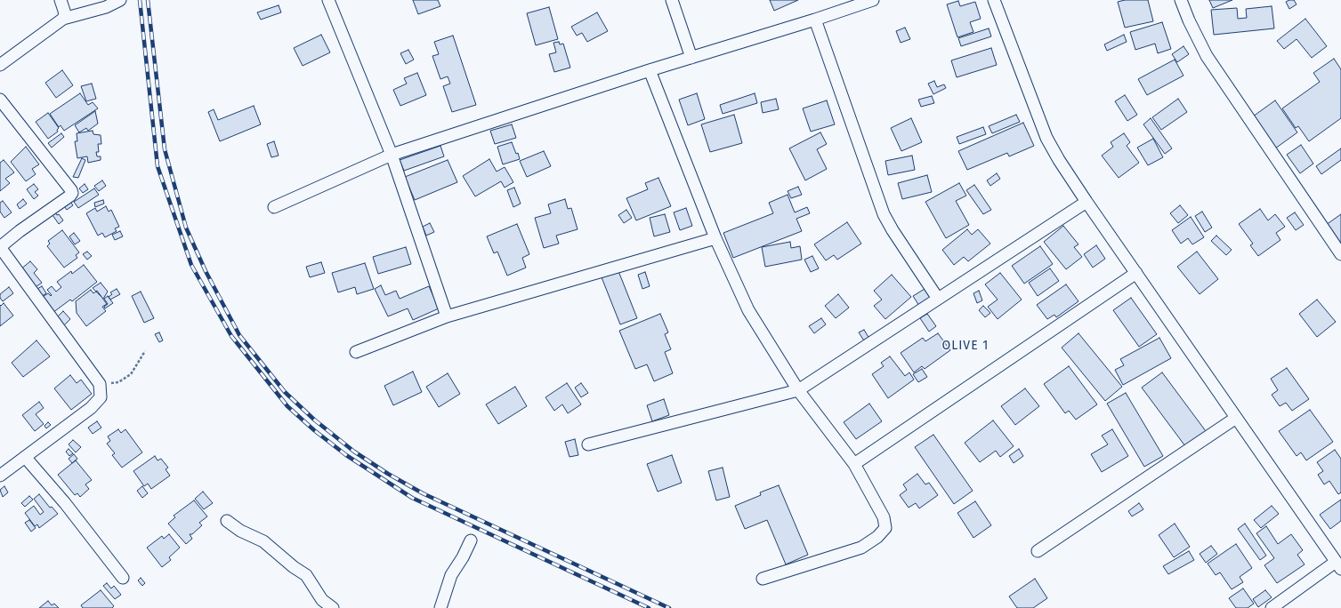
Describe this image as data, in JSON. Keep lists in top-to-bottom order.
{
  "districts": ["OLIVE 1"]
}
